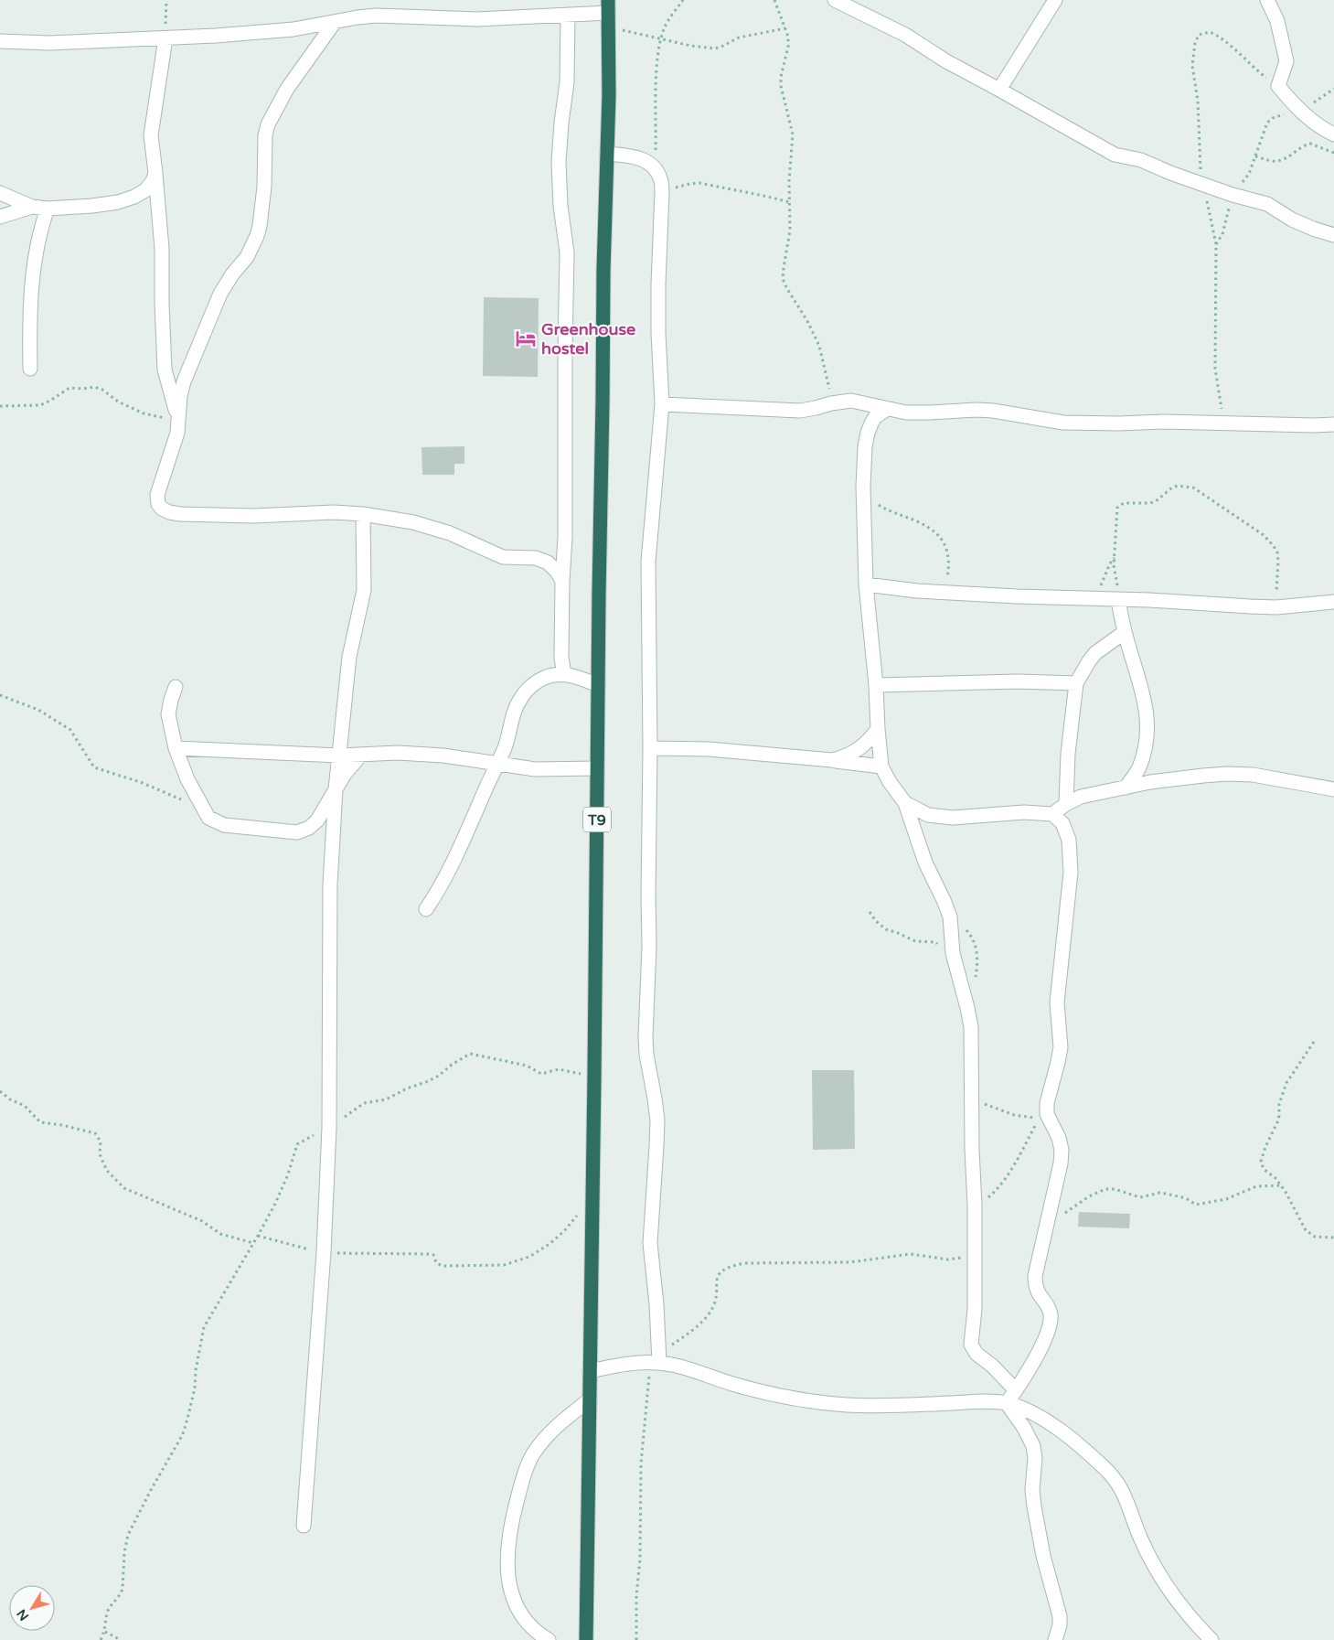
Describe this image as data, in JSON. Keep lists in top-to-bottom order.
{
  "streets": {
    "highway": ["T9"]
  },
  "places": {
    "hotel": ["Greenhouse hostel"]
  },
  "north": "bottom left"
}
